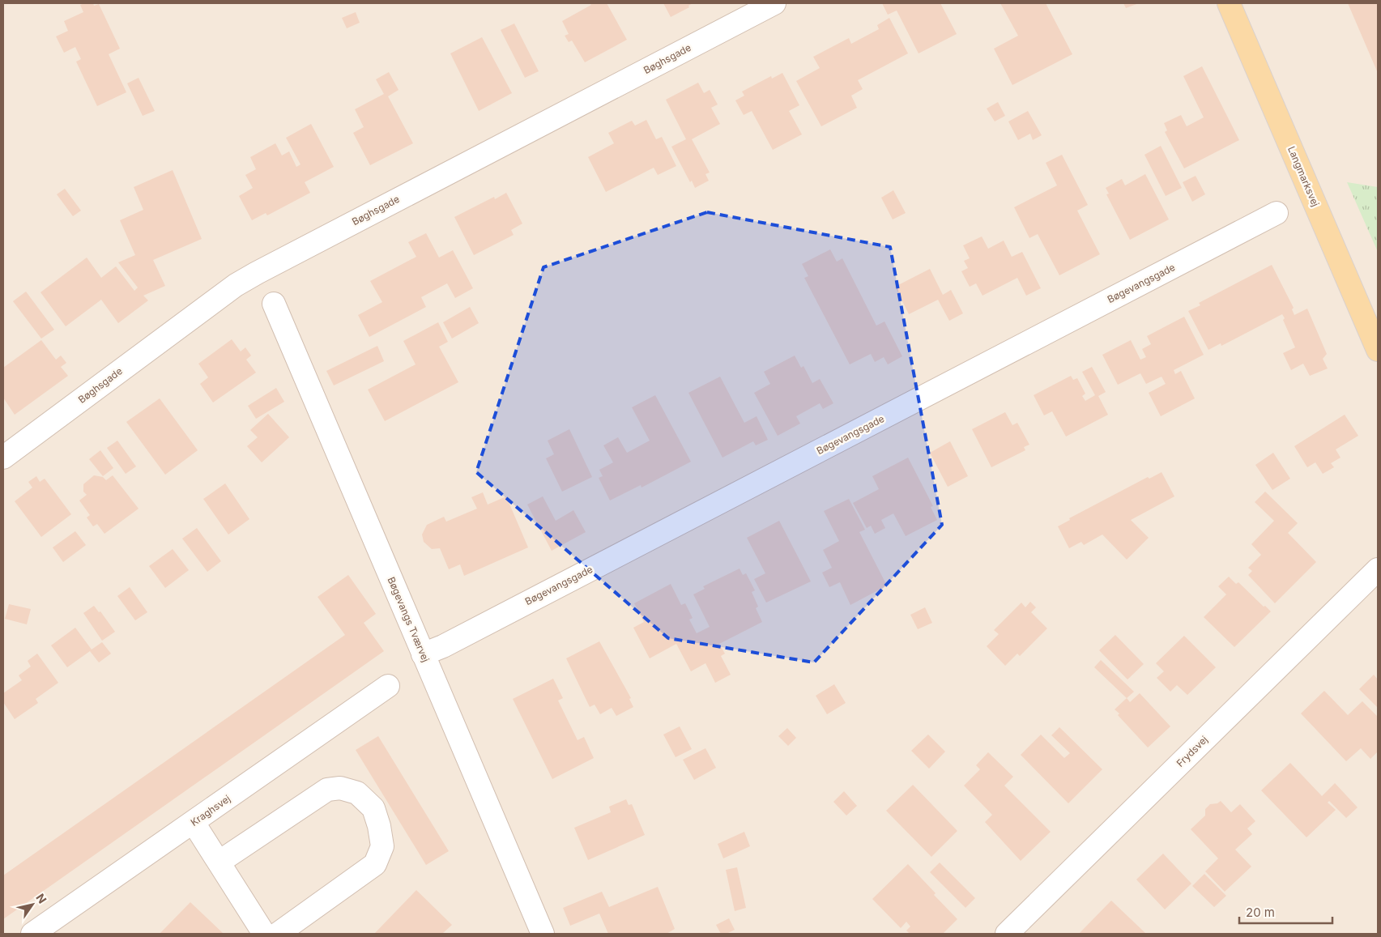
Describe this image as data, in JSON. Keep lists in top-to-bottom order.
{
  "streets": {
    "main road": ["Langmarksvej"],
    "street": [
      "Bøghsgade",
      "Bøgevangsgade",
      "Bøgevangs Tværvej",
      "Frydsvej",
      "Kraghsvej"
    ]
  },
  "crossings": [
    ["Bøgevangsgade", "Bøgevangs Tværvej"]
  ],
  "scale_bar": "20 m",
  "north": "top right"
}
